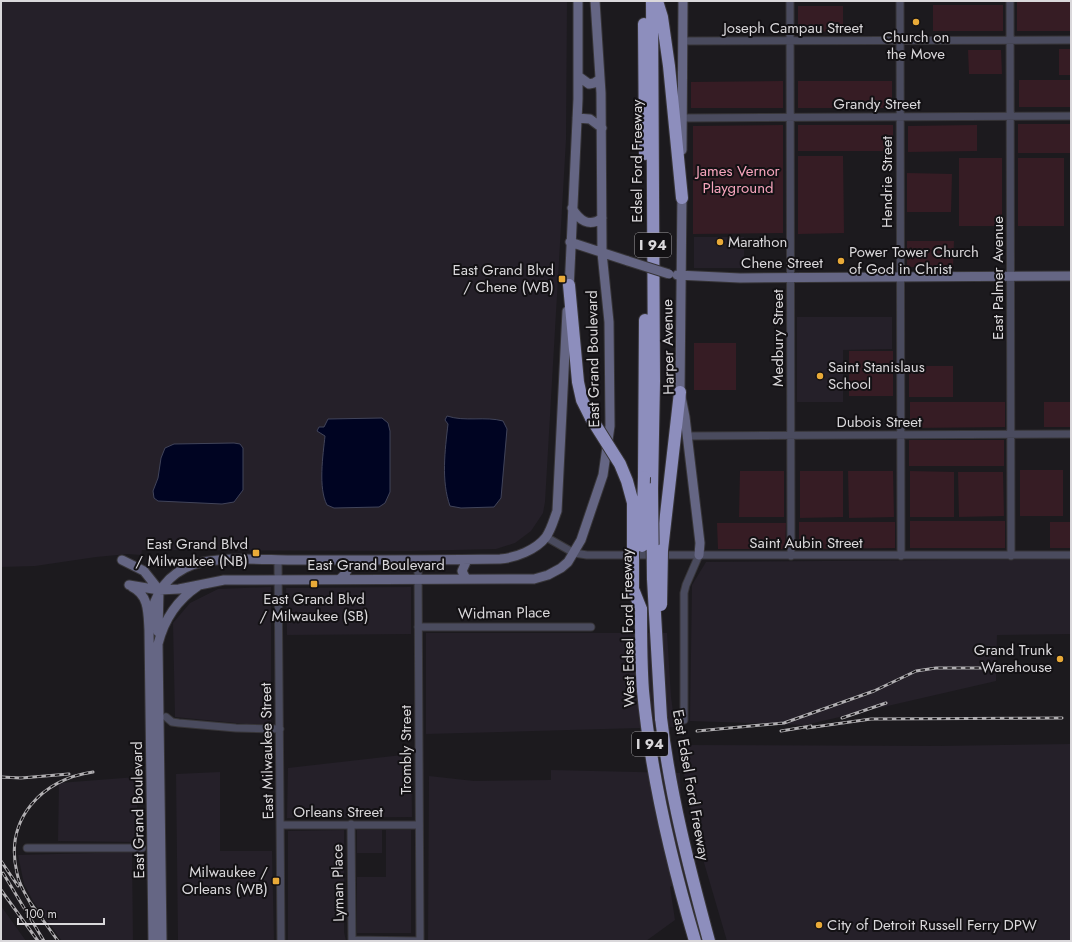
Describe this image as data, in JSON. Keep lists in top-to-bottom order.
{
  "streets": {
    "highway": [
      "Edsel Ford Freeway",
      "I 94",
      "West Edsel Ford Freeway",
      "East Edsel Ford Freeway"
    ],
    "main road": ["Chene Street", "Harper Avenue", "East Grand Boulevard"],
    "street": [
      "Joseph Campau Street",
      "Grandy Street",
      "Hendrie Street",
      "East Palmer Avenue",
      "Medbury Street",
      "Dubois Street",
      "Saint Aubin Street",
      "Widman Place",
      "Trombly Street",
      "East Milwaukee Street",
      "Orleans Street",
      "Lyman Place"
    ]
  },
  "crossings": [
    ["Joseph Campau Street", "Hendrie Street"],
    ["Joseph Campau Street", "East Palmer Avenue"],
    ["Joseph Campau Street", "Medbury Street"],
    ["Joseph Campau Street", "Harper Avenue"],
    ["Grandy Street", "Hendrie Street"],
    ["Grandy Street", "East Palmer Avenue"],
    ["Grandy Street", "Medbury Street"],
    ["Grandy Street", "Harper Avenue"],
    ["Edsel Ford Freeway", "West Edsel Ford Freeway"],
    ["Edsel Ford Freeway", "East Edsel Ford Freeway"],
    ["Hendrie Street", "Chene Street"],
    ["Hendrie Street", "Dubois Street"],
    ["Hendrie Street", "Saint Aubin Street"],
    ["Chene Street", "East Palmer Avenue"],
    ["Chene Street", "Medbury Street"],
    ["Chene Street", "Harper Avenue"],
    ["Chene Street", "East Grand Boulevard"],
    ["East Palmer Avenue", "Dubois Street"],
    ["East Palmer Avenue", "Saint Aubin Street"],
    ["Medbury Street", "Dubois Street"],
    ["Medbury Street", "Saint Aubin Street"],
    ["Harper Avenue", "Dubois Street"],
    ["Harper Avenue", "Saint Aubin Street"],
    ["East Grand Boulevard", "Saint Aubin Street"],
    ["East Grand Boulevard", "Trombly Street"],
    ["East Grand Boulevard", "East Milwaukee Street"],
    ["Widman Place", "Trombly Street"],
    ["Trombly Street", "Orleans Street"],
    ["East Milwaukee Street", "Orleans Street"],
    ["Orleans Street", "Lyman Place"]
  ],
  "parks": ["James Vernor Playground"],
  "places": {
    "other": [
      "Church on the Move",
      "Marathon",
      "Power Tower Church of God in Christ",
      "Saint Stanislaus School",
      "Grand Trunk Warehouse",
      "City of Detroit Russell Ferry DPW"
    ],
    "transit": [
      "East Grand Blvd / Chene (WB)",
      "East Grand Blvd / Milwaukee (NB)",
      "East Grand Blvd / Milwaukee (SB)",
      "Milwaukee / Orleans (WB)"
    ]
  },
  "scale_bar": "100 m"
}
